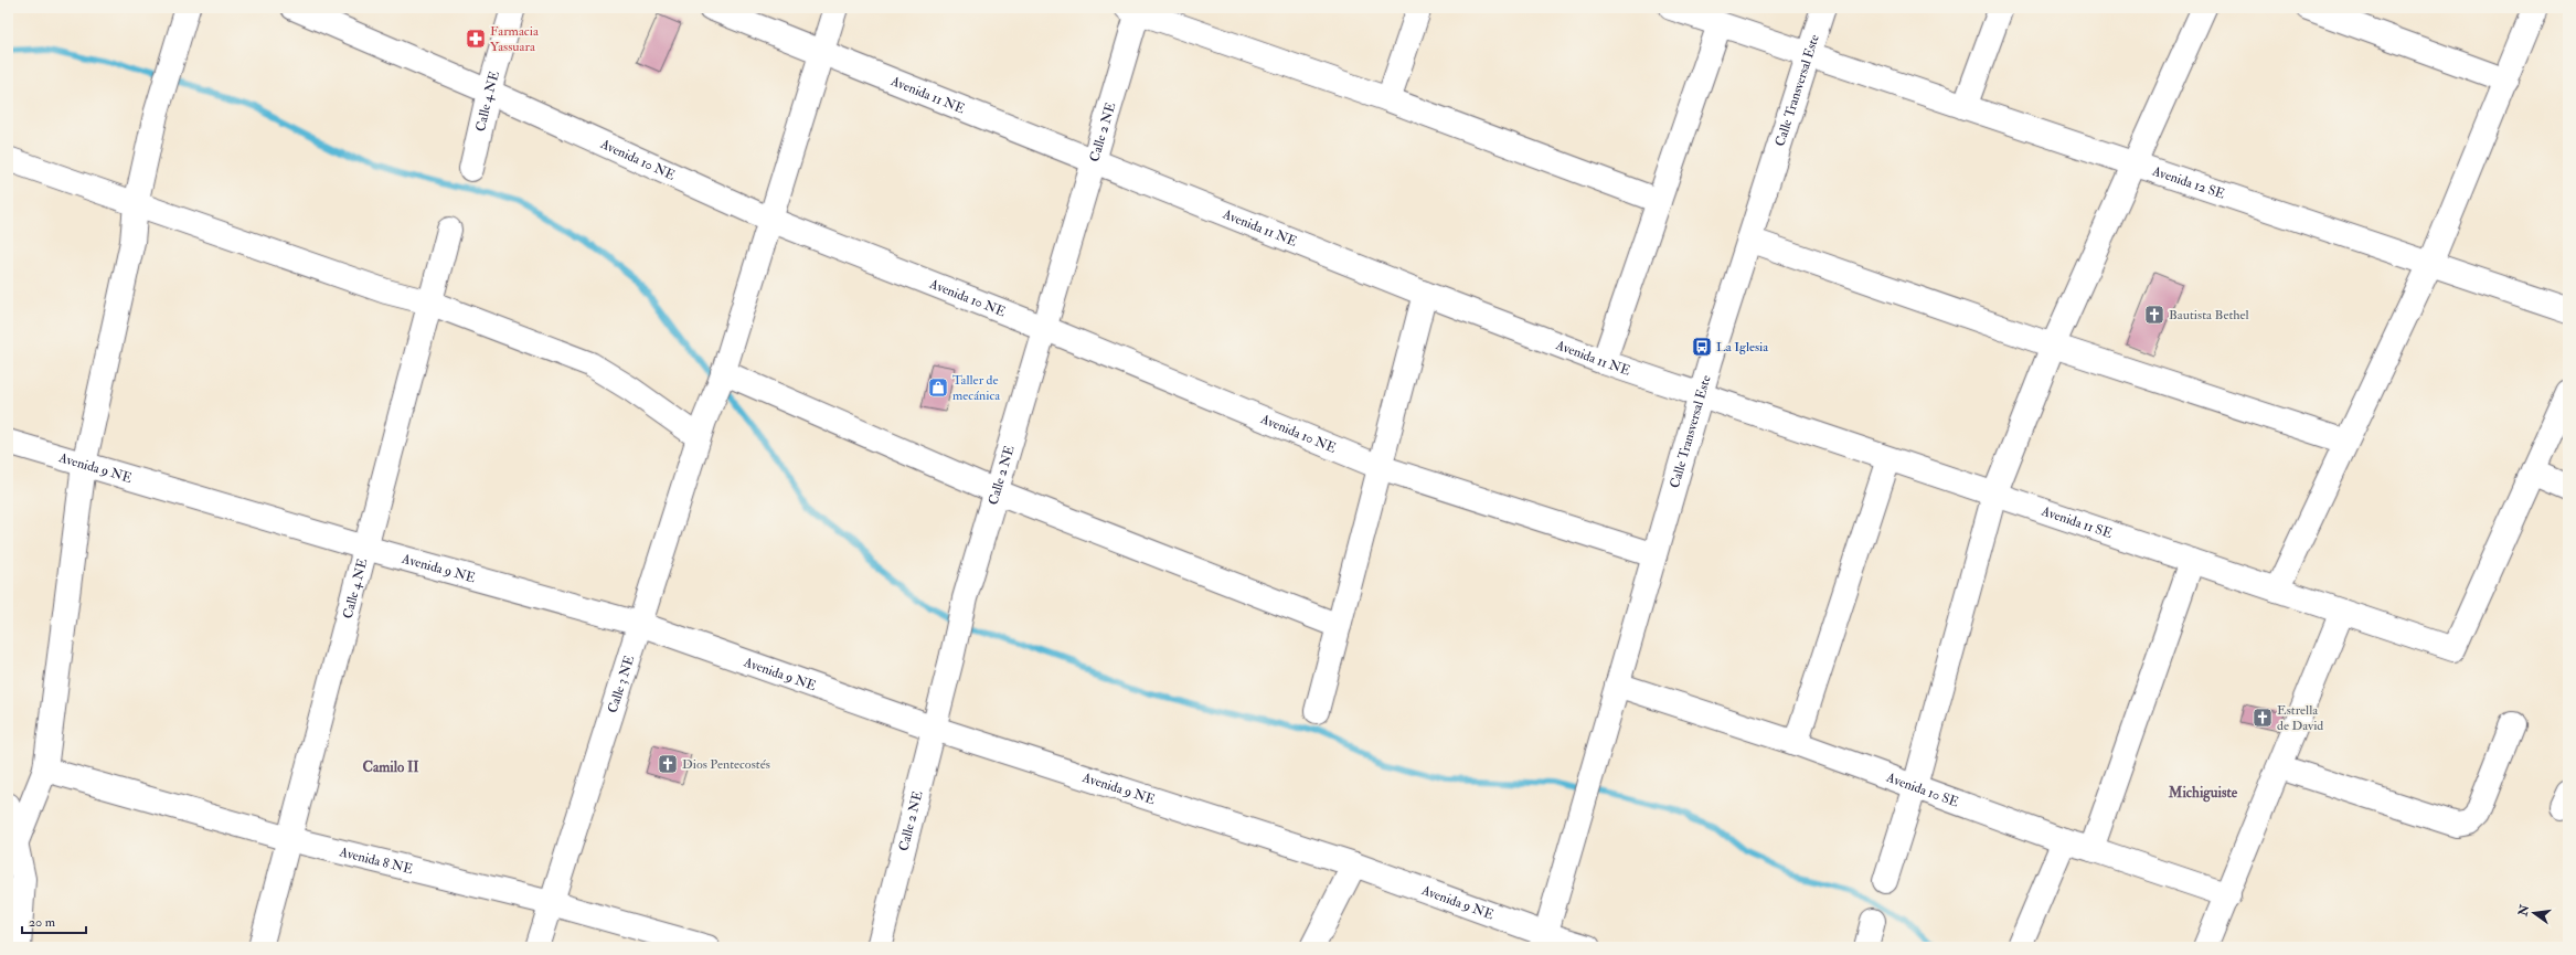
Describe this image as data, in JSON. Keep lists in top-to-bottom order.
{
  "streets": {
    "street": [
      "Calle Transversal Este",
      "Avenida 11 NE",
      "Calle 4 NE",
      "Calle 2 NE",
      "Avenida 10 NE",
      "Avenida 12 SE",
      "Avenida 9 NE",
      "Avenida 11 SE",
      "Calle 3 NE",
      "Avenida 10 SE",
      "Avenida 8 NE"
    ]
  },
  "crossings": [
    ["Calle Transversal Este", "Avenida 11 NE"],
    ["Calle Transversal Este", "Avenida 10 NE"],
    ["Calle Transversal Este", "Avenida 12 SE"],
    ["Calle Transversal Este", "Avenida 9 NE"],
    ["Calle Transversal Este", "Avenida 11 SE"],
    ["Calle Transversal Este", "Avenida 10 SE"],
    ["Avenida 11 NE", "Calle 2 NE"],
    ["Avenida 11 NE", "Avenida 11 SE"],
    ["Avenida 11 NE", "Calle 3 NE"],
    ["Calle 4 NE", "Avenida 10 NE"],
    ["Calle 4 NE", "Avenida 9 NE"],
    ["Calle 4 NE", "Avenida 8 NE"],
    ["Calle 2 NE", "Avenida 10 NE"],
    ["Calle 2 NE", "Avenida 9 NE"],
    ["Avenida 10 NE", "Calle 3 NE"],
    ["Avenida 9 NE", "Calle 3 NE"],
    ["Calle 3 NE", "Avenida 8 NE"]
  ],
  "districts": ["Camilo II", "Michiguiste"],
  "places": {
    "pharmacy": ["Farmacia Yassuara"],
    "church": ["Bautista Bethel", "Estrella de David", "Dios Pentecostés"],
    "bus stop": ["La Iglesia"],
    "shop": ["Taller de mecánica"]
  },
  "scale_bar": "20 m",
  "north": "left"
}
